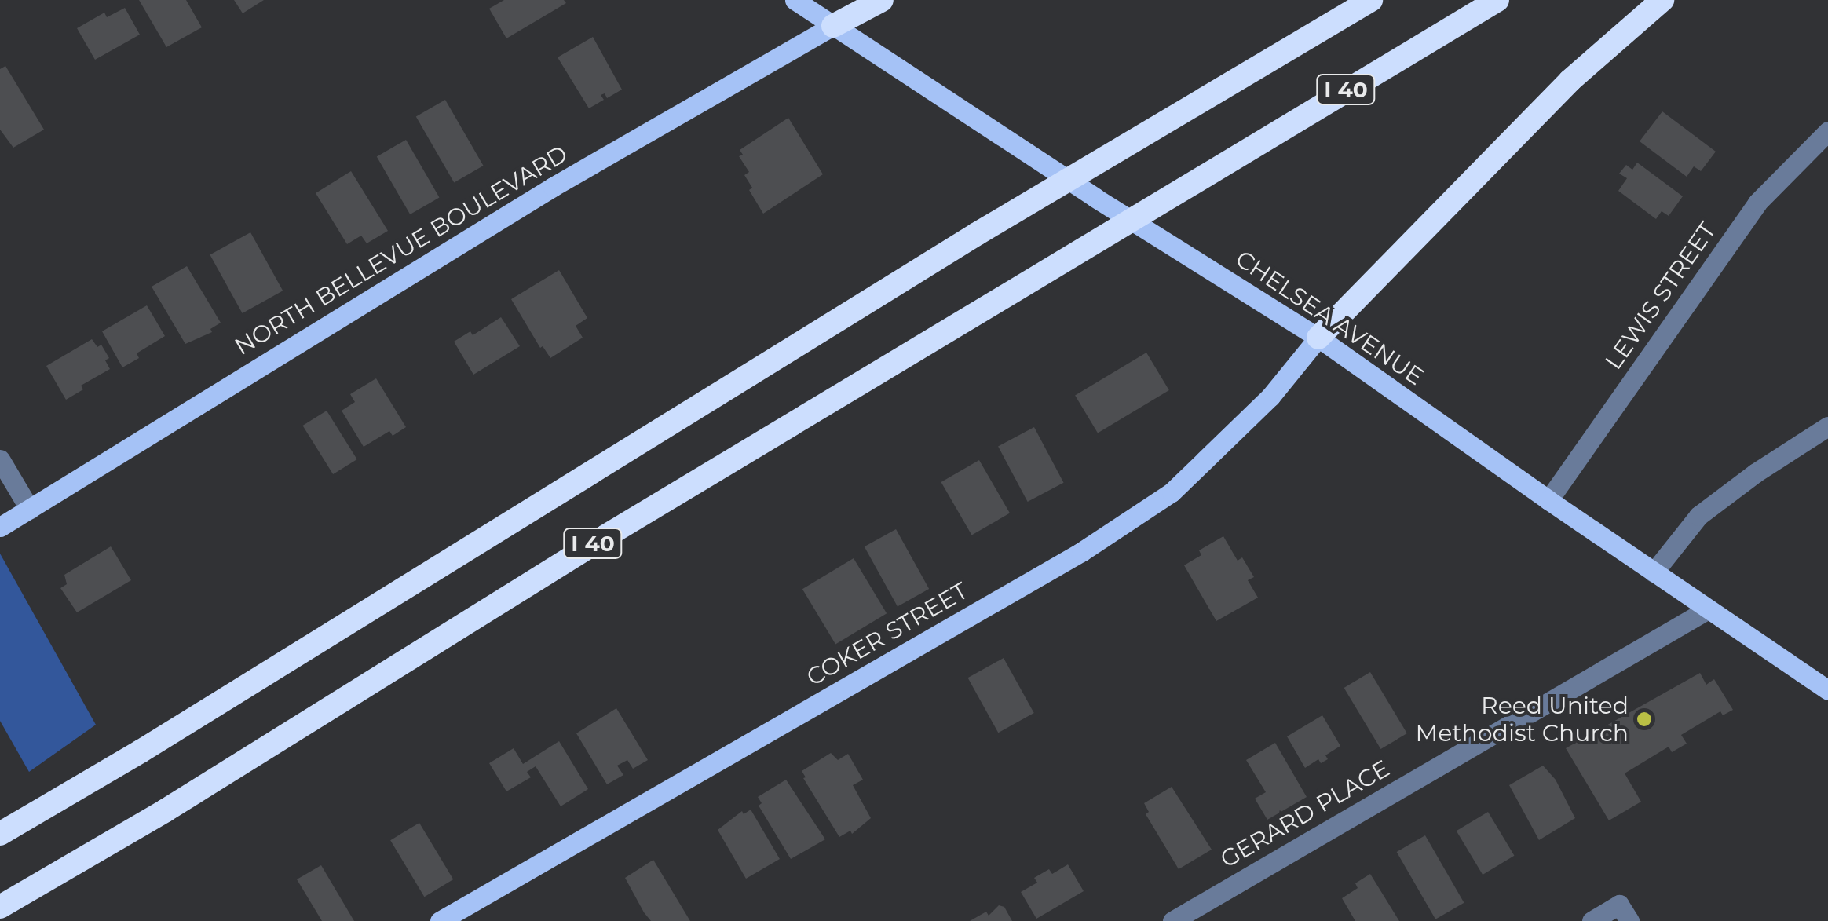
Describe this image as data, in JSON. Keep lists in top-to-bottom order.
{
  "streets": {
    "highway": ["I 40"],
    "main road": ["NORTH BELLEVUE BOULEVARD", "CHELSEA AVENUE", "COKER STREET"],
    "street": ["LEWIS STREET", "GERARD PLACE"]
  },
  "crossings": [
    ["NORTH BELLEVUE BOULEVARD", "CHELSEA AVENUE"],
    ["LEWIS STREET", "CHELSEA AVENUE"],
    ["CHELSEA AVENUE", "COKER STREET"],
    ["CHELSEA AVENUE", "GERARD PLACE"]
  ],
  "places": ["Reed United Methodist Church"]
}
